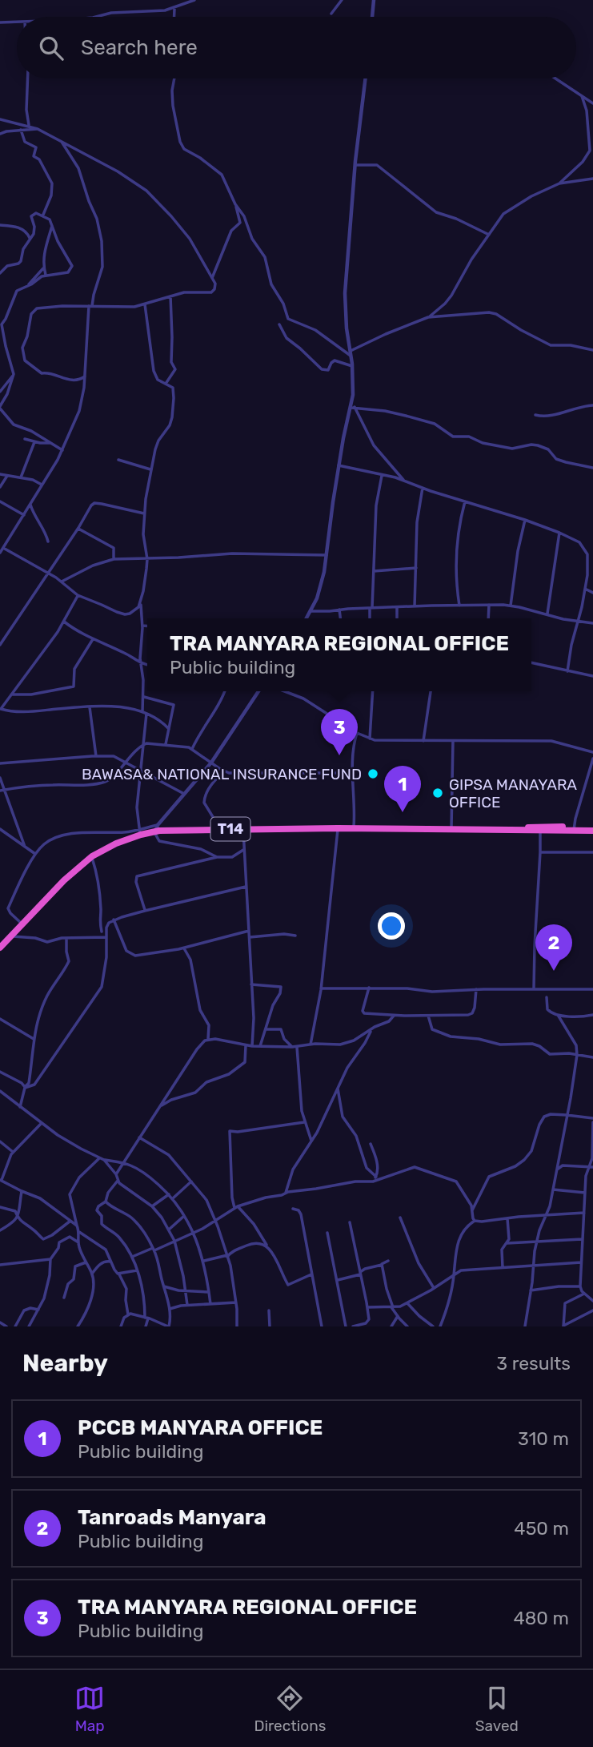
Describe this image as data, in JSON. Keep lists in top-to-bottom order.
{
  "streets": {
    "highway": ["T14"]
  },
  "places": ["BAWASA& NATIONAL INSURANCE FUND", "GIPSA MANAYARA OFFICE"],
  "page": {
    "search": "Search here",
    "popup": ["TRA MANYARA REGIONAL OFFICE", "Public building"],
    "pins": ["3", "1", "2"],
    "heading": ["Nearby", "3 results"],
    "list": [
      {
        "mark": "1",
        "name": "PCCB MANYARA OFFICE",
        "note": "Public building",
        "value": "310 m"
      },
      {
        "mark": "2",
        "name": "Tanroads Manyara",
        "note": "Public building",
        "value": "450 m"
      },
      {
        "mark": "3",
        "name": "TRA MANYARA REGIONAL OFFICE",
        "note": "Public building",
        "value": "480 m"
      }
    ],
    "nav": ["Map", "Directions", "Saved"]
  }
}
